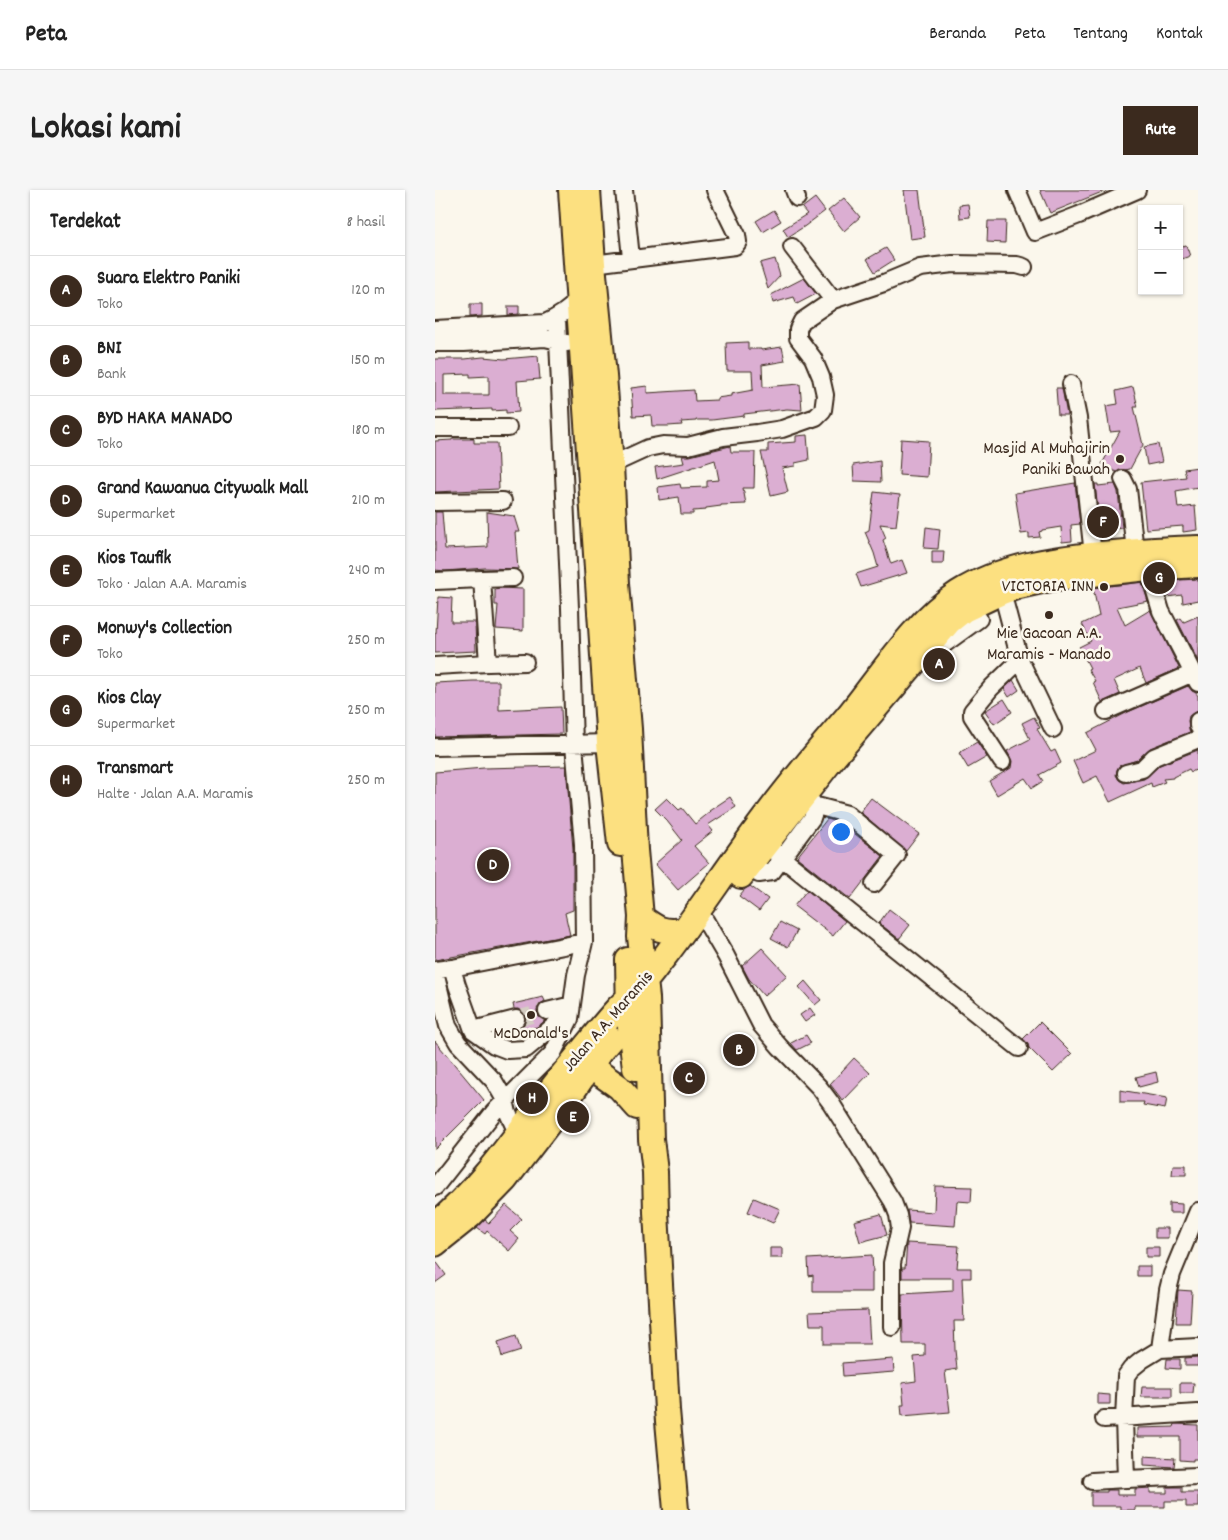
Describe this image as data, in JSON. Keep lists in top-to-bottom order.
{
  "streets": {
    "highway": ["Jalan A.A. Maramis"]
  },
  "places": [
    "Masjid Al Muhajirin Paniki Bawah",
    "VICTORIA INN",
    "Mie Gacoan A.A. Maramis - Manado",
    "McDonald's"
  ],
  "page": {
    "header": "Peta",
    "nav": [
      "Beranda",
      "Peta",
      "Tentang",
      "Kontak"
    ],
    "title": "Lokasi kami",
    "buttons": "Rute",
    "heading": ["Terdekat", "8 hasil"],
    "map_buttons": ["+", "−"],
    "list": [
      {
        "mark": "A",
        "name": "Suara Elektro Paniki",
        "note": "Toko",
        "value": "120 m"
      },
      {
        "mark": "B",
        "name": "BNI",
        "note": "Bank",
        "value": "150 m"
      },
      {
        "mark": "C",
        "name": "BYD HAKA MANADO",
        "note": "Toko",
        "value": "180 m"
      },
      {
        "mark": "D",
        "name": "Grand Kawanua Citywalk Mall",
        "note": "Supermarket",
        "value": "210 m"
      },
      {
        "mark": "E",
        "name": "Kios Taufik",
        "note": "Toko · Jalan A.A. Maramis",
        "value": "240 m"
      },
      {
        "mark": "F",
        "name": "Monwy's Collection",
        "note": "Toko",
        "value": "250 m"
      },
      {
        "mark": "G",
        "name": "Kios Clay",
        "note": "Supermarket",
        "value": "250 m"
      },
      {
        "mark": "H",
        "name": "Transmart",
        "note": "Halte · Jalan A.A. Maramis",
        "value": "250 m"
      }
    ],
    "pins": [
      "F",
      "G",
      "A",
      "D",
      "B",
      "C",
      "H",
      "E"
    ]
  }
}
